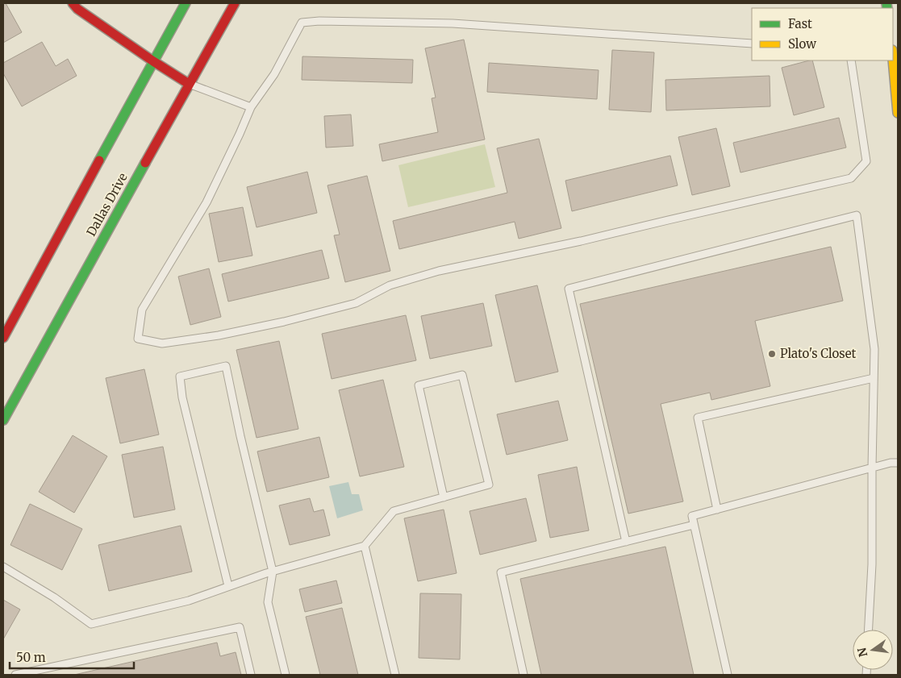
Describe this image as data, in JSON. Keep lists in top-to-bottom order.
{
  "streets": {
    "main road": ["Dallas Drive"]
  },
  "places": ["Plato's Closet"],
  "legend": ["Fast", "Slow"],
  "scale_bar": "50 m",
  "north": "left"
}
